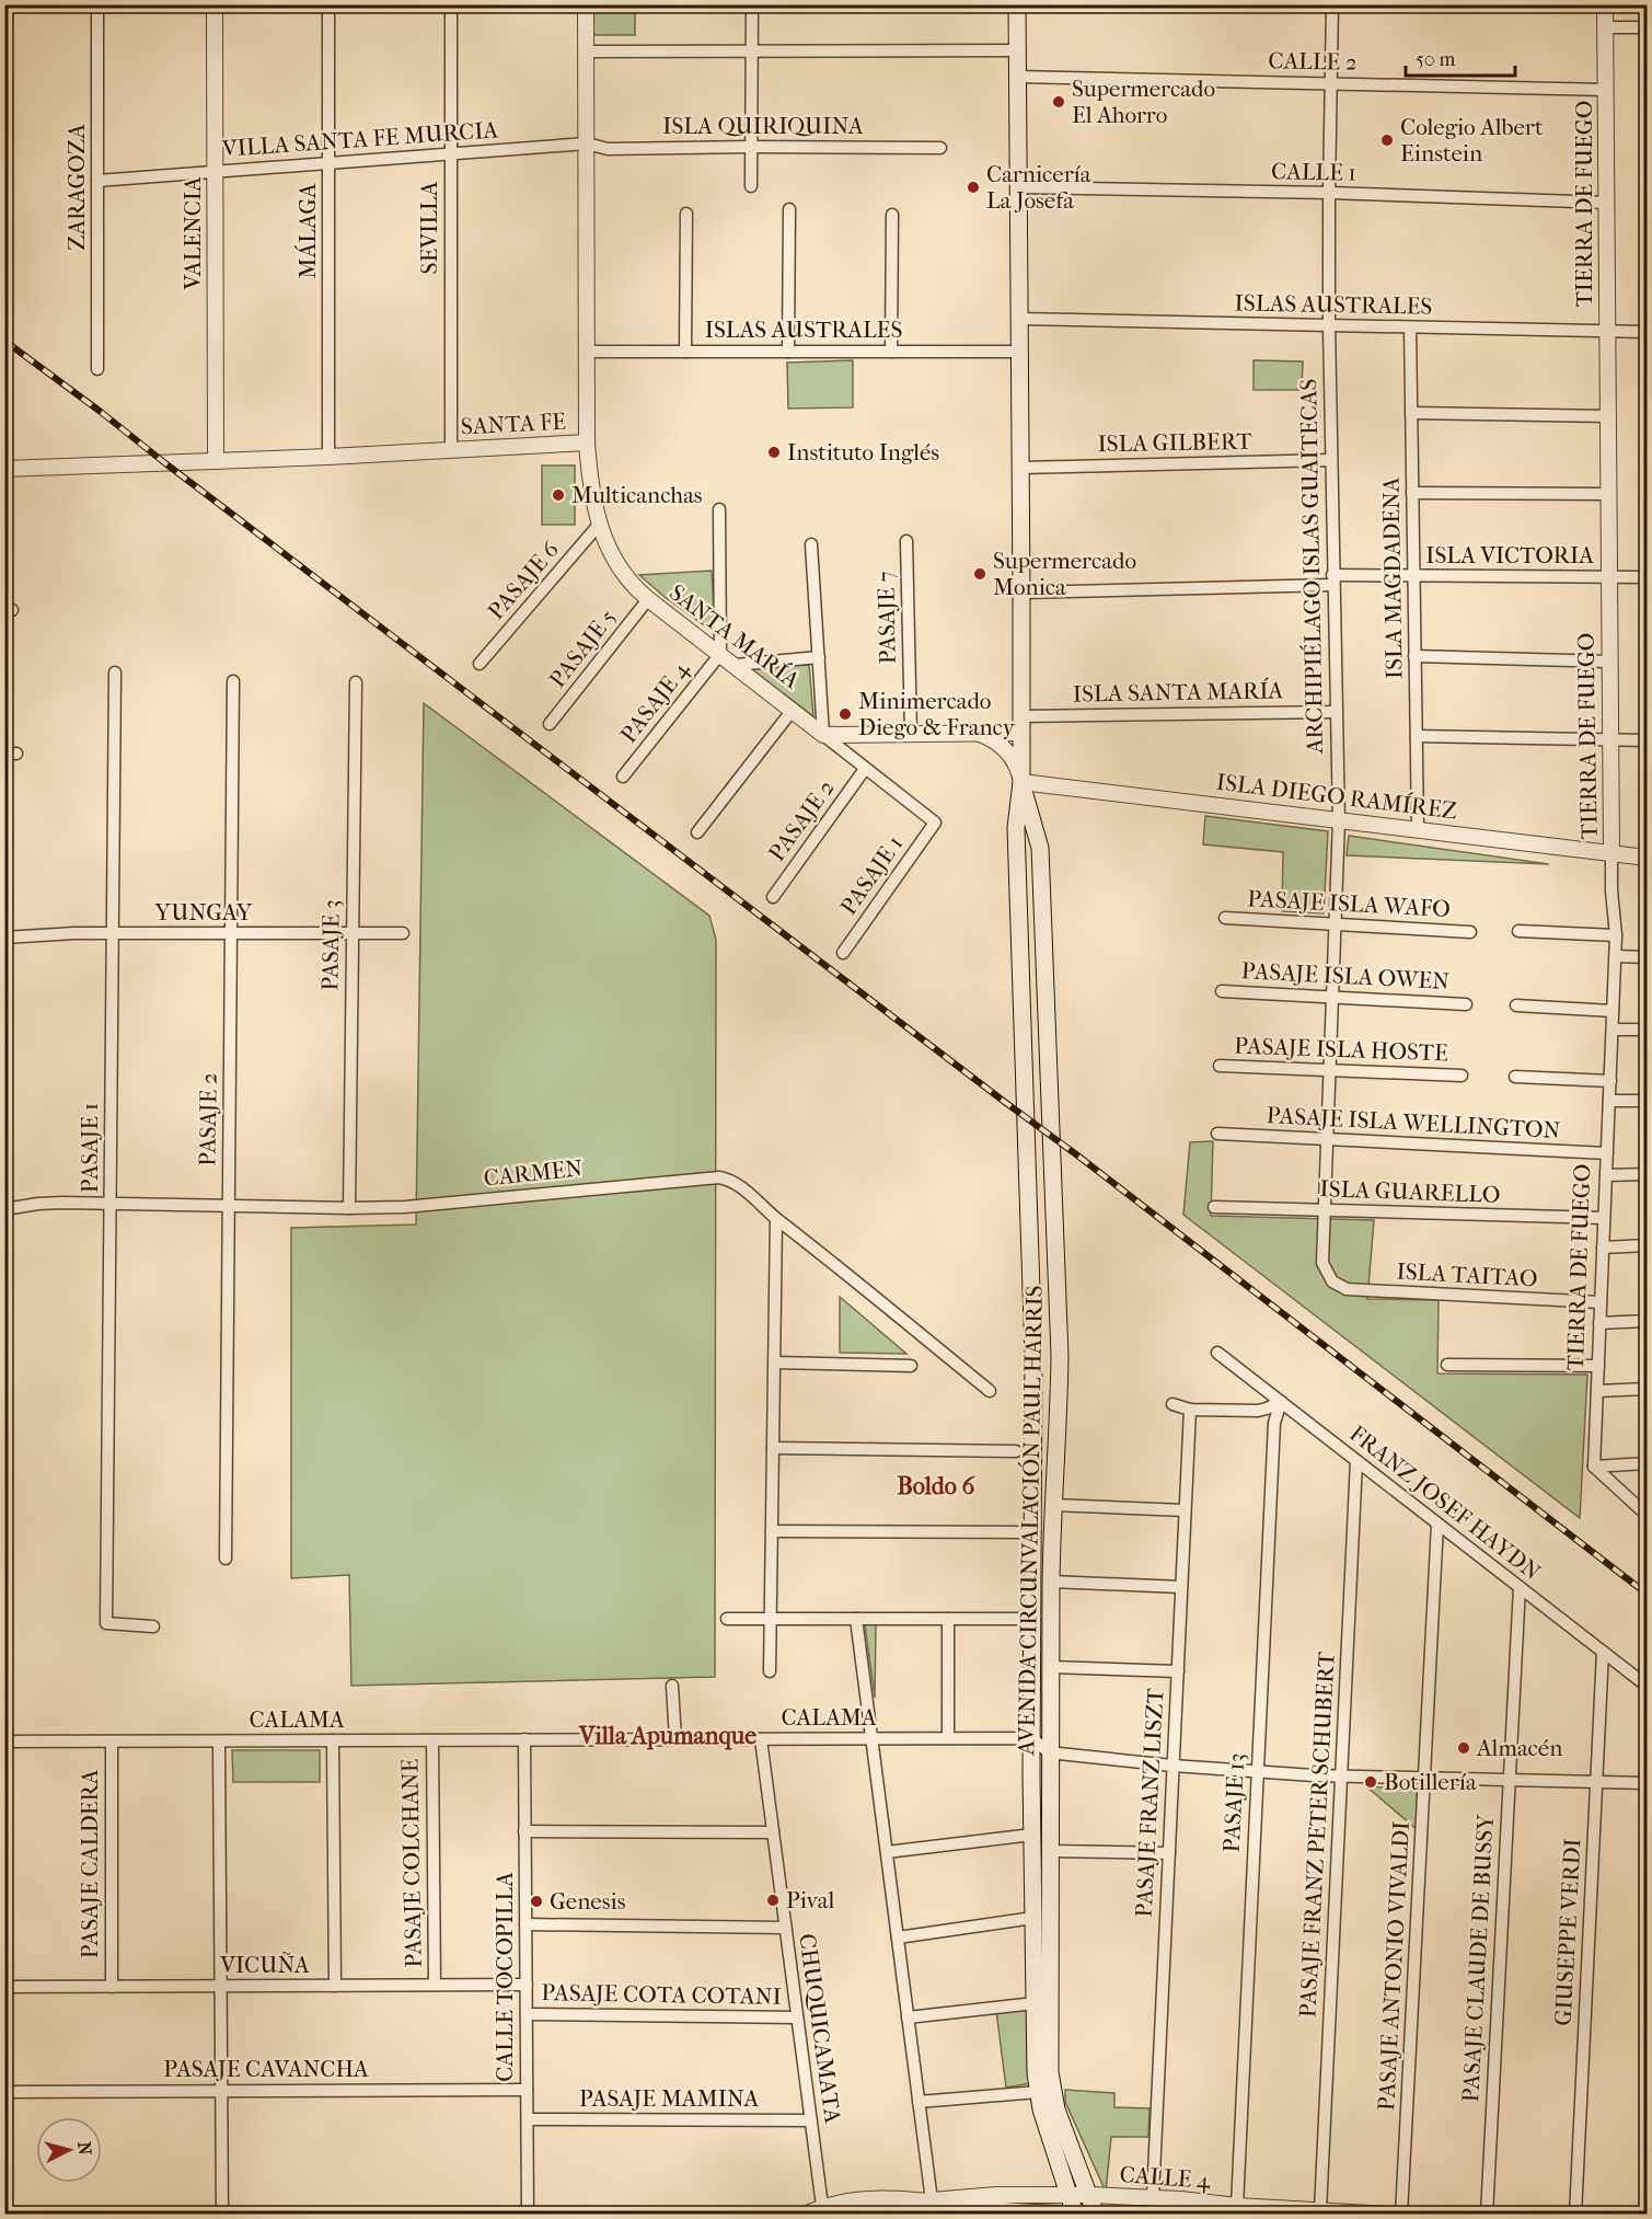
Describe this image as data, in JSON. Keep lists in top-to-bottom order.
{
  "streets": {
    "main road": ["AVENIDA CIRCUNVALACIÓN PAUL HARRIS"],
    "street": [
      "CALLE 2",
      "ISLA QUIRIQUINA",
      "VILLA SANTA FE MURCIA",
      "CALLE 1",
      "ZARAGOZA",
      "TIERRA DE FUEGO",
      "SEVILLA",
      "MÁLAGA",
      "VALENCIA",
      "ISLAS AUSTRALES",
      "SANTA FE",
      "ISLA GILBERT",
      "ISLA VICTORIA",
      "ARCHIPIÉLAGO ISLAS GUAITECAS",
      "ISLA MAGDADENA",
      "PASAJE 6",
      "PASAJE 7",
      "SANTA MARÍA",
      "PASAJE 5",
      "ISLA SANTA MARÍA",
      "PASAJE 4",
      "ISLA DIEGO RAMÍREZ",
      "PASAJE 2",
      "PASAJE 1",
      "PASAJE ISLA WAFO",
      "YUNGAY",
      "PASAJE 3",
      "PASAJE ISLA OWEN",
      "PASAJE ISLA HOSTE",
      "PASAJE ISLA WELLINGTON",
      "CARMEN",
      "ISLA GUARELLO",
      "ISLA TAITAO",
      "FRANZ JOSEF HAYDN",
      "CALAMA",
      "PASAJE FRANZ LISZT",
      "PASAJE 13",
      "PASAJE FRANZ PETER SCHUBERT",
      "PASAJE COLCHANE",
      "PASAJE CALDERA",
      "GIUSEPPE VERDI",
      "PASAJE CLAUDE DE BUSSY",
      "VICUÑA",
      "PASAJE ANTONIO VIVALDI",
      "CALLE TOCOPILLA",
      "PASAJE COTA COTANI",
      "CHUQUICAMATA",
      "PASAJE CAVANCHA",
      "PASAJE MAMINA",
      "CALLE 4"
    ]
  },
  "crossings": [
    ["CALLE 2", "TIERRA DE FUEGO"],
    ["CALLE 2", "ARCHIPIÉLAGO ISLAS GUAITECAS"],
    ["CALLE 2", "AVENIDA CIRCUNVALACIÓN PAUL HARRIS"],
    ["ISLA QUIRIQUINA", "VILLA SANTA FE MURCIA"],
    ["ISLA QUIRIQUINA", "SANTA FE"],
    ["VILLA SANTA FE MURCIA", "ZARAGOZA"],
    ["VILLA SANTA FE MURCIA", "SEVILLA"],
    ["VILLA SANTA FE MURCIA", "MÁLAGA"],
    ["VILLA SANTA FE MURCIA", "VALENCIA"],
    ["VILLA SANTA FE MURCIA", "SANTA FE"],
    ["CALLE 1", "TIERRA DE FUEGO"],
    ["CALLE 1", "ARCHIPIÉLAGO ISLAS GUAITECAS"],
    ["CALLE 1", "AVENIDA CIRCUNVALACIÓN PAUL HARRIS"],
    ["TIERRA DE FUEGO", "ISLAS AUSTRALES"],
    ["TIERRA DE FUEGO", "ISLA VICTORIA"],
    ["TIERRA DE FUEGO", "ISLA DIEGO RAMÍREZ"],
    ["TIERRA DE FUEGO", "PASAJE ISLA WELLINGTON"],
    ["TIERRA DE FUEGO", "ISLA GUARELLO"],
    ["TIERRA DE FUEGO", "ISLA TAITAO"],
    ["SEVILLA", "SANTA FE"],
    ["MÁLAGA", "SANTA FE"],
    ["VALENCIA", "SANTA FE"],
    ["ISLAS AUSTRALES", "SANTA FE"],
    ["ISLAS AUSTRALES", "ARCHIPIÉLAGO ISLAS GUAITECAS"],
    ["ISLAS AUSTRALES", "ISLA MAGDADENA"],
    ["ISLAS AUSTRALES", "AVENIDA CIRCUNVALACIÓN PAUL HARRIS"],
    ["SANTA FE", "SANTA MARÍA"],
    ["ISLA GILBERT", "ARCHIPIÉLAGO ISLAS GUAITECAS"],
    ["ISLA GILBERT", "AVENIDA CIRCUNVALACIÓN PAUL HARRIS"],
    ["ISLA VICTORIA", "ARCHIPIÉLAGO ISLAS GUAITECAS"],
    ["ISLA VICTORIA", "ISLA MAGDADENA"],
    ["ISLA VICTORIA", "AVENIDA CIRCUNVALACIÓN PAUL HARRIS"],
    ["ARCHIPIÉLAGO ISLAS GUAITECAS", "ISLA SANTA MARÍA"],
    ["ARCHIPIÉLAGO ISLAS GUAITECAS", "ISLA DIEGO RAMÍREZ"],
    ["ARCHIPIÉLAGO ISLAS GUAITECAS", "PASAJE ISLA WAFO"],
    ["ARCHIPIÉLAGO ISLAS GUAITECAS", "PASAJE ISLA OWEN"],
    ["ARCHIPIÉLAGO ISLAS GUAITECAS", "PASAJE ISLA HOSTE"],
    ["ARCHIPIÉLAGO ISLAS GUAITECAS", "PASAJE ISLA WELLINGTON"],
    ["ARCHIPIÉLAGO ISLAS GUAITECAS", "ISLA GUARELLO"],
    ["ARCHIPIÉLAGO ISLAS GUAITECAS", "ISLA TAITAO"],
    ["ISLA MAGDADENA", "ISLA DIEGO RAMÍREZ"],
    ["PASAJE 6", "SANTA MARÍA"],
    ["SANTA MARÍA", "PASAJE 5"],
    ["SANTA MARÍA", "PASAJE 4"],
    ["ISLA SANTA MARÍA", "AVENIDA CIRCUNVALACIÓN PAUL HARRIS"],
    ["ISLA DIEGO RAMÍREZ", "AVENIDA CIRCUNVALACIÓN PAUL HARRIS"],
    ["PASAJE 2", "PASAJE 1"],
    ["PASAJE 2", "YUNGAY"],
    ["PASAJE 2", "CARMEN"],
    ["PASAJE 1", "YUNGAY"],
    ["PASAJE 1", "CARMEN"],
    ["YUNGAY", "PASAJE 3"],
    ["PASAJE 3", "CARMEN"],
    ["FRANZ JOSEF HAYDN", "PASAJE 13"],
    ["FRANZ JOSEF HAYDN", "PASAJE FRANZ PETER SCHUBERT"],
    ["FRANZ JOSEF HAYDN", "GIUSEPPE VERDI"],
    ["FRANZ JOSEF HAYDN", "PASAJE CLAUDE DE BUSSY"],
    ["FRANZ JOSEF HAYDN", "PASAJE ANTONIO VIVALDI"],
    ["AVENIDA CIRCUNVALACIÓN PAUL HARRIS", "CALAMA"],
    ["AVENIDA CIRCUNVALACIÓN PAUL HARRIS", "CALLE 4"],
    ["CALAMA", "PASAJE COLCHANE"],
    ["CALAMA", "PASAJE CALDERA"],
    ["CALAMA", "CALLE TOCOPILLA"],
    ["CALAMA", "CHUQUICAMATA"],
    ["PASAJE FRANZ LISZT", "CALLE 4"],
    ["PASAJE 13", "CALLE 4"],
    ["PASAJE FRANZ PETER SCHUBERT", "CALLE 4"],
    ["PASAJE COLCHANE", "VICUÑA"],
    ["PASAJE CALDERA", "VICUÑA"],
    ["VICUÑA", "CALLE TOCOPILLA"],
    ["CALLE TOCOPILLA", "PASAJE COTA COTANI"],
    ["CALLE TOCOPILLA", "PASAJE CAVANCHA"],
    ["CALLE TOCOPILLA", "PASAJE MAMINA"],
    ["PASAJE COTA COTANI", "CHUQUICAMATA"],
    ["CHUQUICAMATA", "PASAJE MAMINA"]
  ],
  "districts": ["Boldo 6", "Villa Apumanque"],
  "places": [
    "Supermercado El Ahorro",
    "Colegio Albert Einstein",
    "Carnicería La Josefa",
    "Instituto Inglés",
    "Multicanchas",
    "Supermercado Monica",
    "Minimercado Diego & Francy",
    "Almacén",
    "Botillería",
    "Pival",
    "Genesis"
  ],
  "scale_bar": "50 m",
  "north": "right"
}
